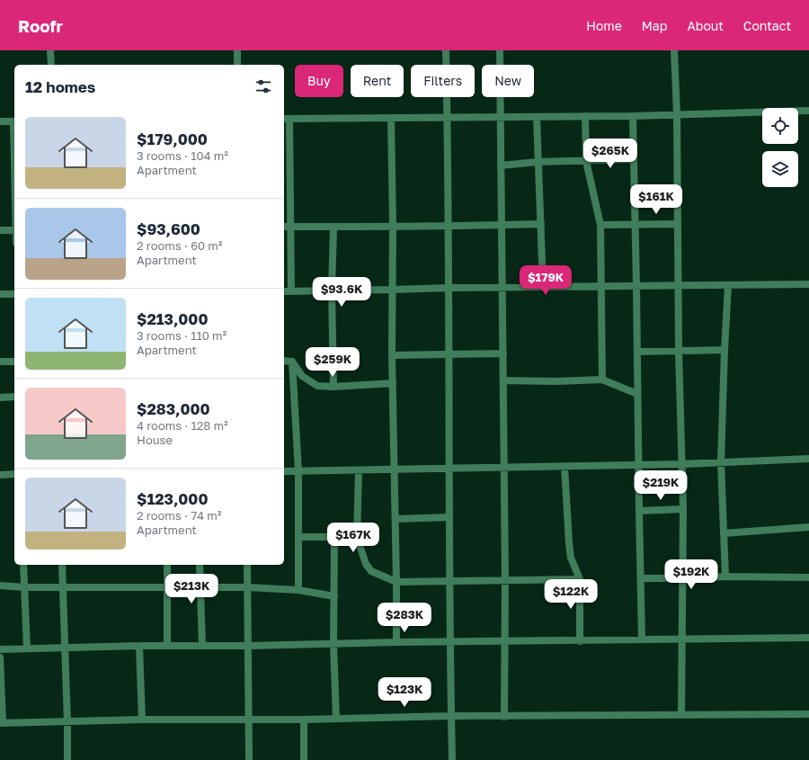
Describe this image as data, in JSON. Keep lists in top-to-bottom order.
{
  "page": {
    "header": "Roofr",
    "nav": [
      "Home",
      "Map",
      "About",
      "Contact"
    ],
    "chip": [
      "Buy",
      "Rent",
      "Filters",
      "New"
    ],
    "heading": "12 homes",
    "list": [
      {
        "name": "$179,000",
        "note": "3 rooms · 104 m² · Apartment"
      },
      {
        "name": "$93,600",
        "note": "2 rooms · 60 m² · Apartment"
      },
      {
        "name": "$213,000",
        "note": "3 rooms · 110 m² · Apartment"
      },
      {
        "name": "$283,000",
        "note": "4 rooms · 128 m² · House"
      },
      {
        "name": "$123,000",
        "note": "2 rooms · 74 m² · Apartment"
      }
    ],
    "price": [
      "$265K",
      "$161K",
      "$179K",
      "$93.6K",
      "$259K",
      "$219K",
      "$167K",
      "$192K",
      "$213K",
      "$122K",
      "$283K",
      "$123K"
    ]
  }
}
